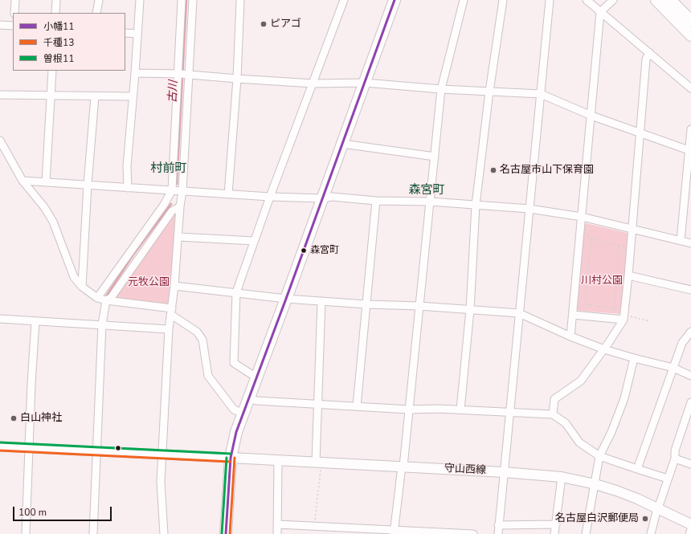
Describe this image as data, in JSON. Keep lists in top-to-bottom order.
{
  "streets": {
    "main road": ["守山西線"]
  },
  "districts": ["村前町", "森宮町"],
  "water": ["古川"],
  "parks": ["川村公園", "元牧公園"],
  "places": [
    "ピアゴ",
    "名古屋市山下保育園",
    "森宮町",
    "白山神社",
    "名古屋白沢郵便局"
  ],
  "lines": ["transit line 小幡11", "transit line 曽根11", "transit line 千種13"],
  "legend": ["小幡11", "千種13", "曽根11"],
  "scale_bar": "100 m"
}
